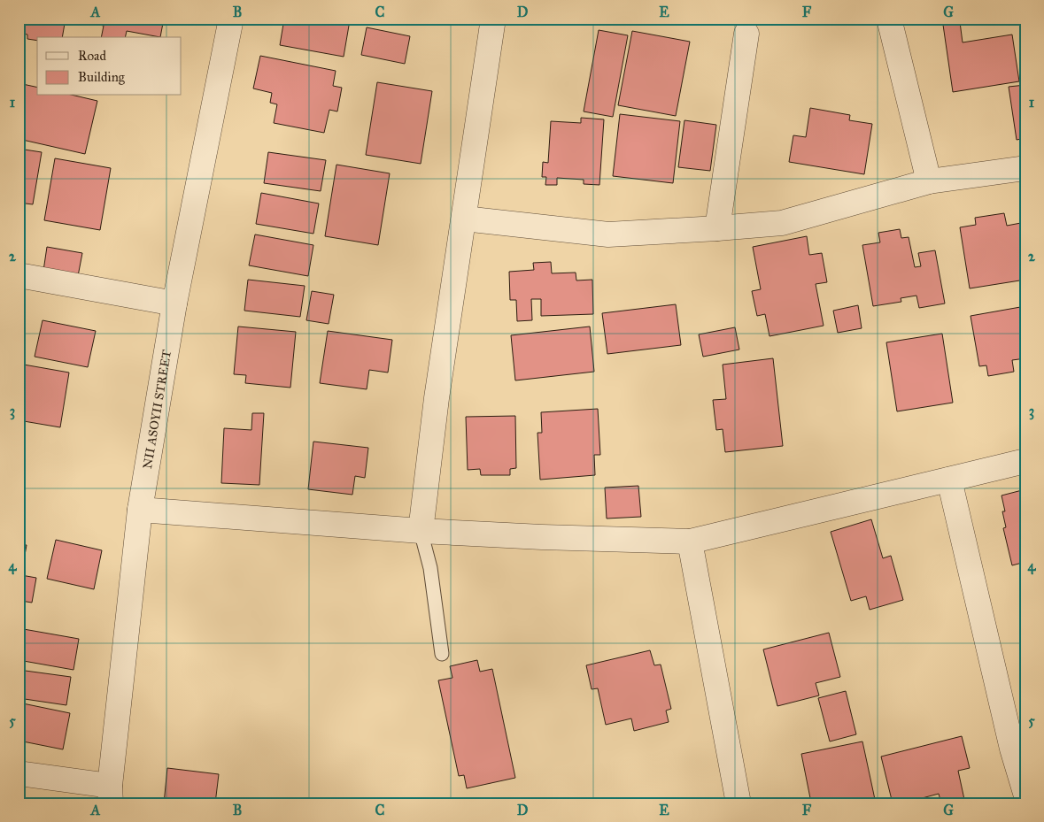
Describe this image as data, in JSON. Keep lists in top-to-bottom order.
{
  "streets": {
    "street": ["NII ASOYII STREET"]
  },
  "legend": ["Road", "Building"],
  "grid": {
    "columns": [
      "A",
      "B",
      "C",
      "D",
      "E",
      "F",
      "G"
    ],
    "rows": [
      "1",
      "2",
      "3",
      "4",
      "5"
    ]
  }
}
